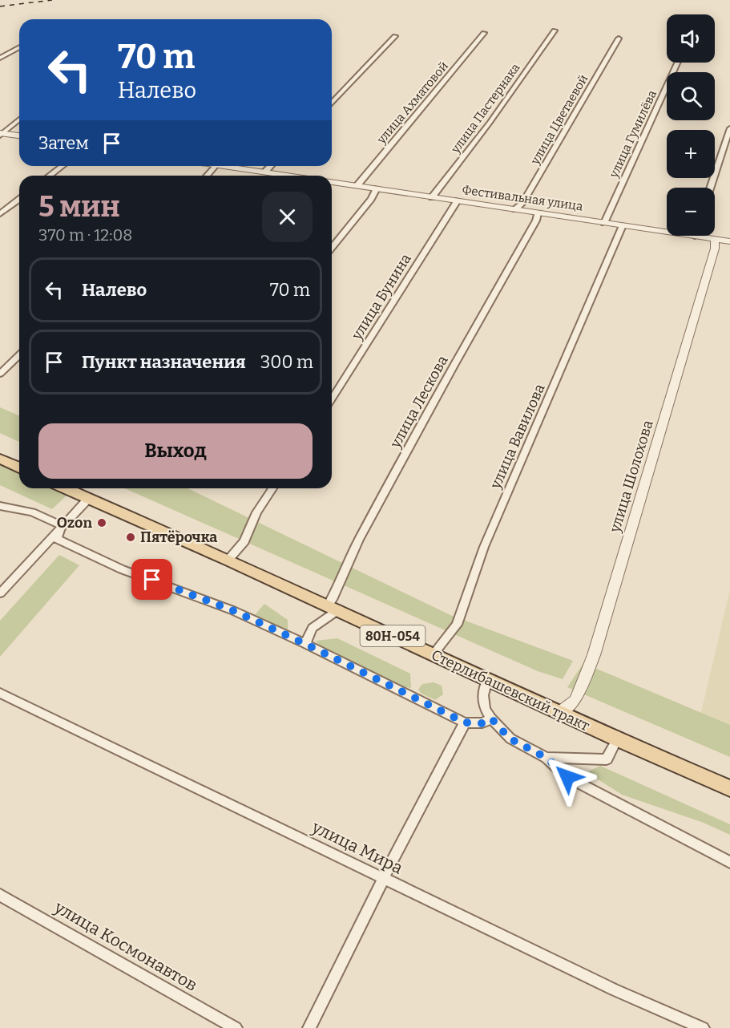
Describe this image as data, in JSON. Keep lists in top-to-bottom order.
{
  "streets": {
    "main road": ["80Н-054", "Стерлибашевский тракт"],
    "street": [
      "улица Ахматовой",
      "улица Пастернака",
      "улица Цветаевой",
      "улица Гумилёва",
      "Фестивальная улица",
      "улица Бунина",
      "улица Лескова",
      "улица Вавилова",
      "улица Шолохова",
      "улица Мира",
      "улица Космонавтов"
    ]
  },
  "crossings": [
    ["улица Ахматовой", "Фестивальная улица"],
    ["улица Пастернака", "Фестивальная улица"],
    ["улица Цветаевой", "Фестивальная улица"],
    ["улица Гумилёва", "Фестивальная улица"],
    ["Фестивальная улица", "улица Бунина"],
    ["Фестивальная улица", "улица Лескова"],
    ["Фестивальная улица", "улица Вавилова"],
    ["Фестивальная улица", "улица Шолохова"],
    ["улица Лескова", "Стерлибашевский тракт"],
    ["улица Вавилова", "Стерлибашевский тракт"],
    ["улица Шолохова", "Стерлибашевский тракт"]
  ],
  "places": ["Ozon", "Пятёрочка"],
  "page": {
    "map_buttons": ["+", "−"],
    "turn": ["70 m", "Налево"],
    "then": "Затем",
    "heading": ["5 мин", "370 m · 12:08"],
    "list": [
      {
        "name": "Налево",
        "value": "70 m"
      },
      {
        "name": "Пункт назначения",
        "value": "300 m"
      }
    ],
    "buttons": "Выход"
  }
}
